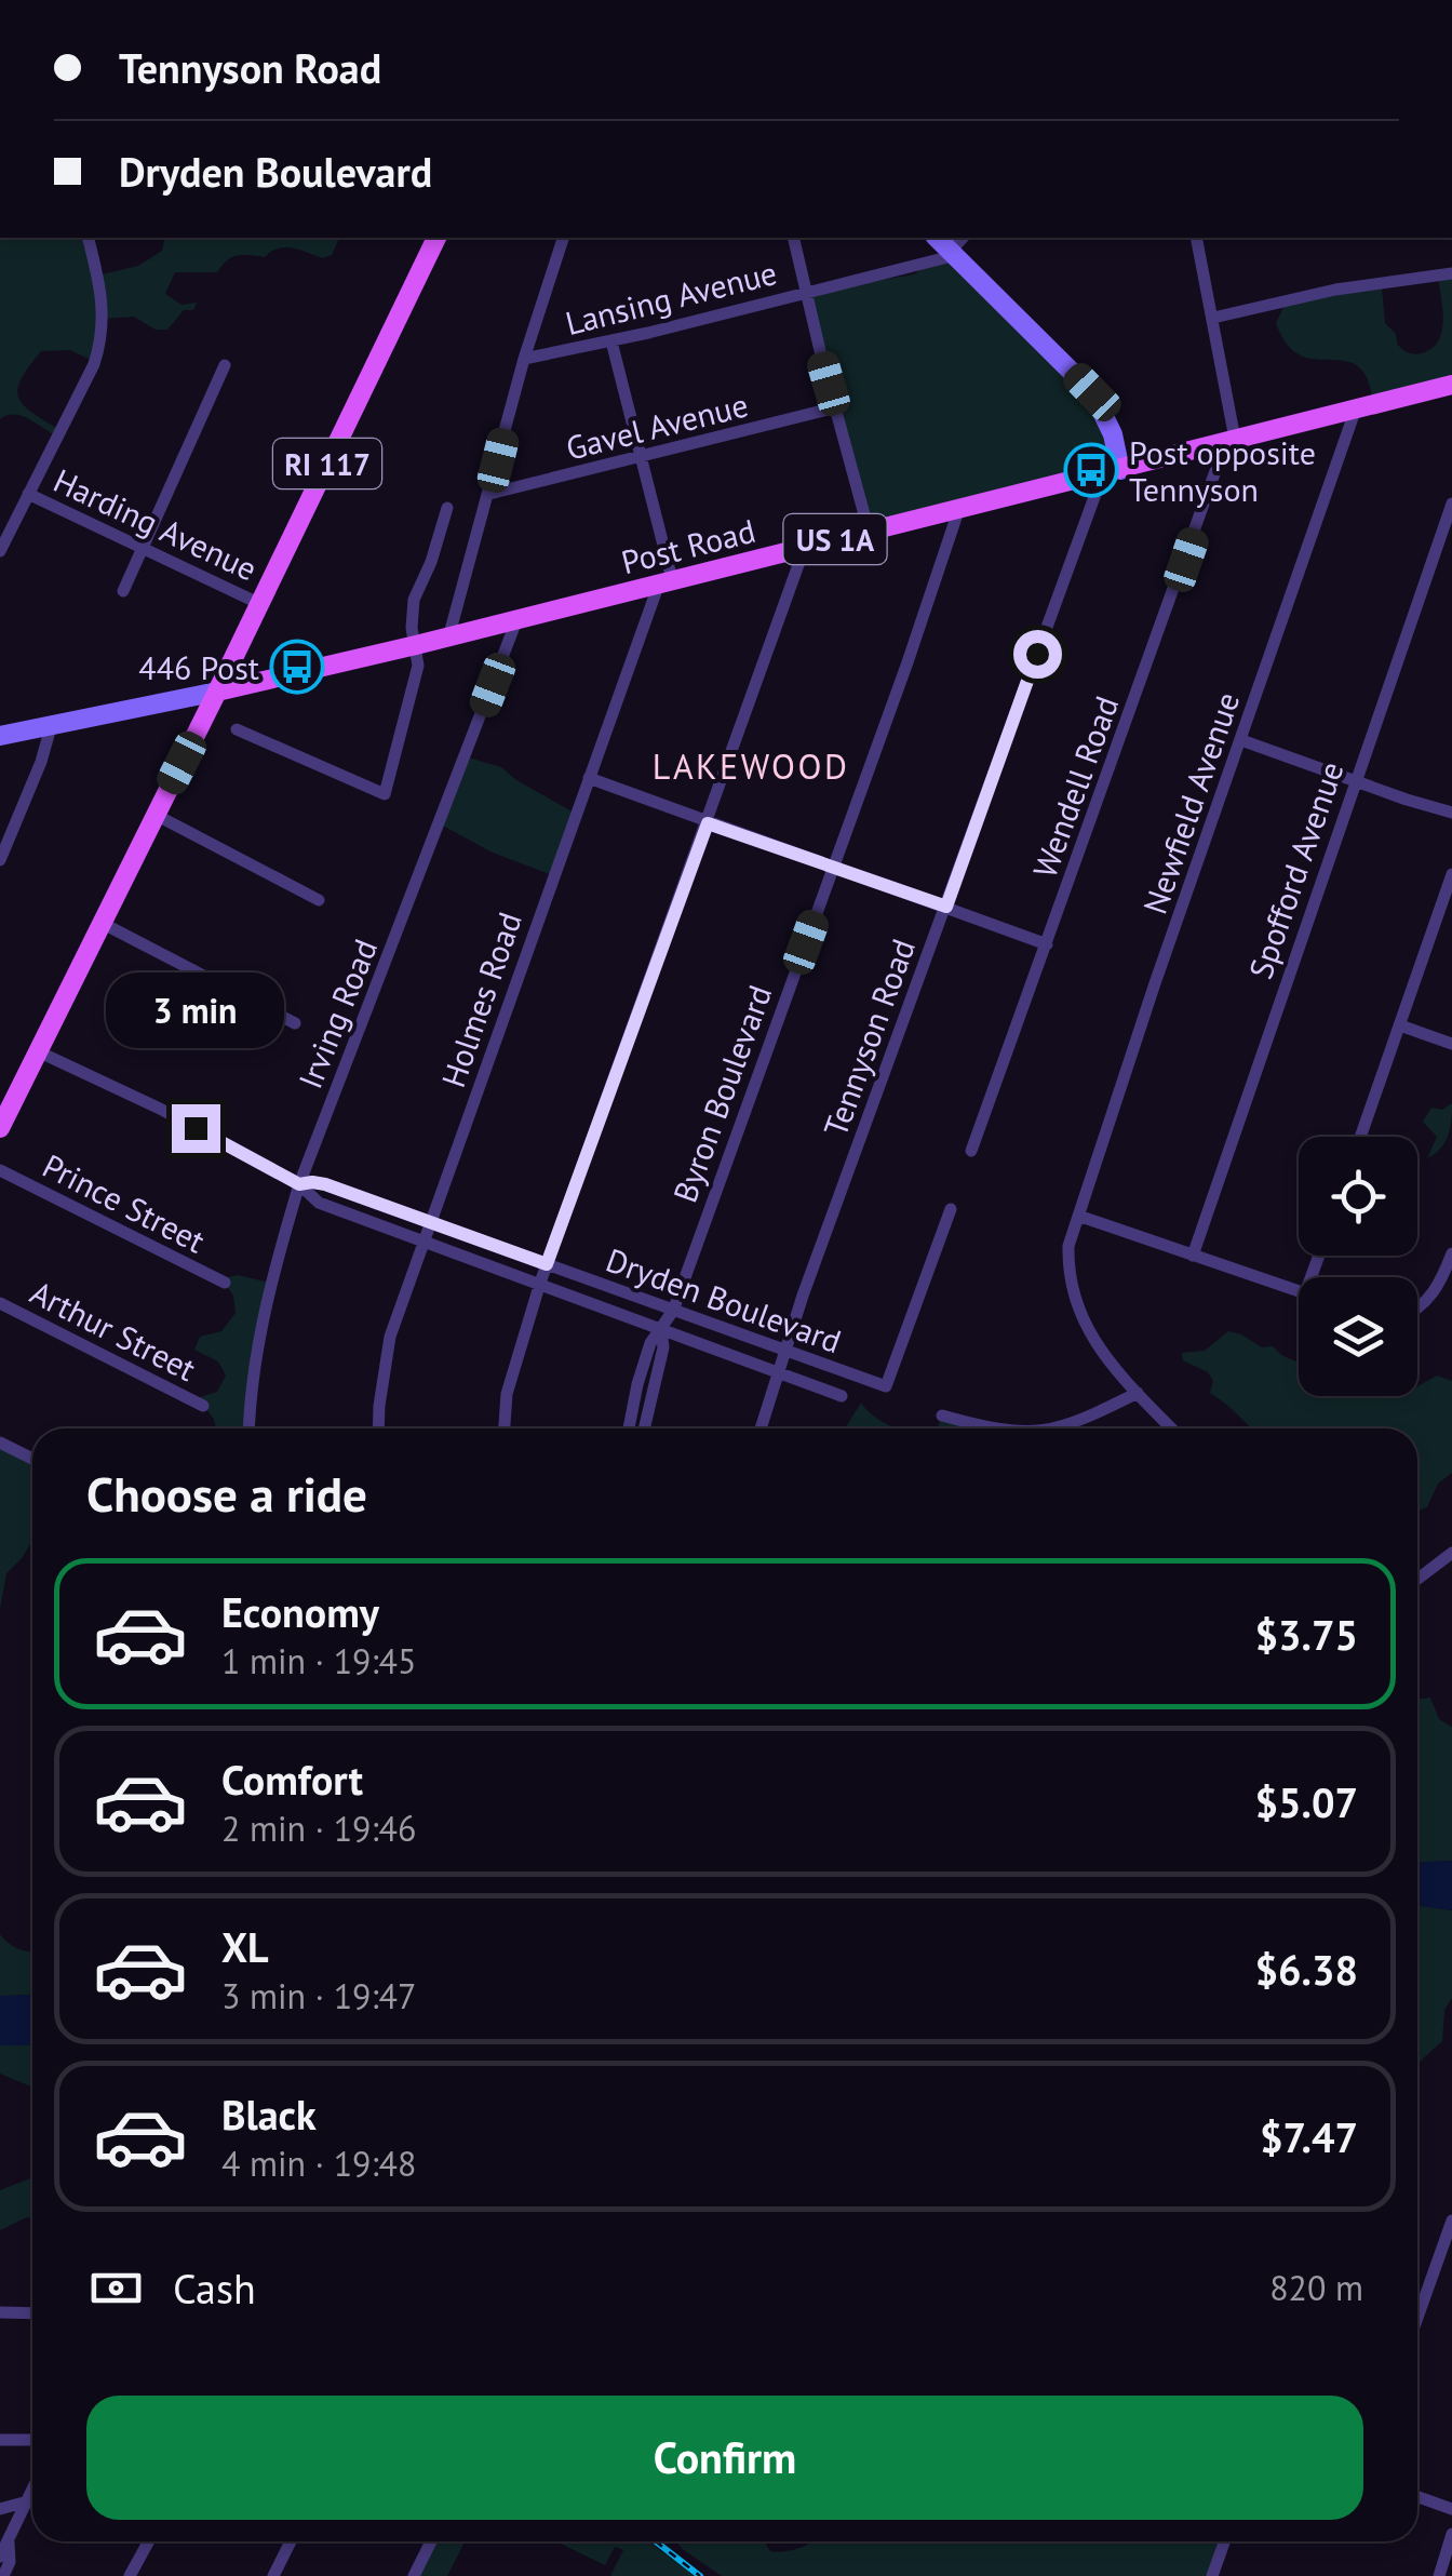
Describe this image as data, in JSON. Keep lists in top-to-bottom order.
{
  "streets": {
    "main road": ["RI 117", "US 1A", "Post Road"],
    "street": [
      "Lansing Avenue",
      "Gavel Avenue",
      "Harding Avenue",
      "Wendell Road",
      "Newfield Avenue",
      "Spofford Avenue",
      "Holmes Road",
      "Irving Road",
      "Tennyson Road",
      "Byron Boulevard",
      "Prince Street",
      "Dryden Boulevard",
      "Arthur Street"
    ]
  },
  "crossings": [
    ["RI 117", "Harding Avenue"],
    ["RI 117", "Post Road"],
    ["Post Road", "Wendell Road"],
    ["Post Road", "Newfield Avenue"],
    ["Post Road", "Holmes Road"],
    ["Post Road", "Irving Road"],
    ["Post Road", "Tennyson Road"],
    ["Post Road", "Byron Boulevard"],
    ["Holmes Road", "Dryden Boulevard"],
    ["Irving Road", "Dryden Boulevard"],
    ["Tennyson Road", "Dryden Boulevard"],
    ["Byron Boulevard", "Dryden Boulevard"]
  ],
  "districts": ["LAKEWOOD"],
  "places": {
    "bus stop": ["Post opposite Tennyson", "446 Post"]
  },
  "page": {
    "banner": ["Tennyson Road", "Dryden Boulevard"],
    "bubble": "3 min",
    "heading": "Choose a ride",
    "list": [
      {
        "name": "Economy",
        "note": "1 min · 19:45",
        "value": "$3.75"
      },
      {
        "name": "Comfort",
        "note": "2 min · 19:46",
        "value": "$5.07"
      },
      {
        "name": "XL",
        "note": "3 min · 19:47",
        "value": "$6.38"
      },
      {
        "name": "Black",
        "note": "4 min · 19:48",
        "value": "$7.47"
      }
    ],
    "pay": ["Cash", "820 m"],
    "buttons": "Confirm"
  }
}
